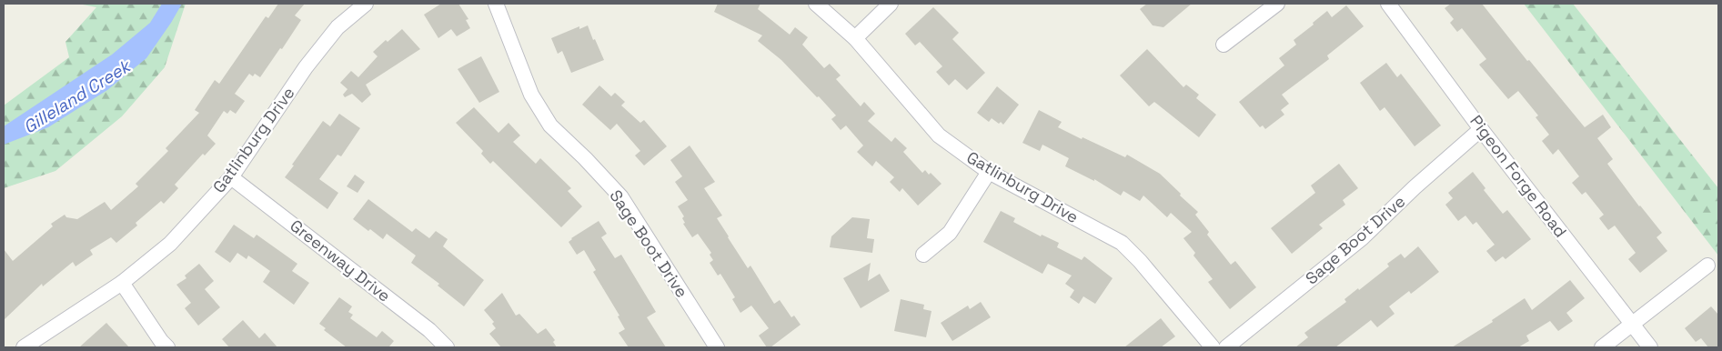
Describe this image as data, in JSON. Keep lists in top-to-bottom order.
{
  "streets": {
    "street": [
      "Gatlinburg Drive",
      "Pigeon Forge Road",
      "Sage Boot Drive",
      "Greenway Drive"
    ]
  },
  "crossings": [
    ["Gatlinburg Drive", "Greenway Drive"],
    ["Pigeon Forge Road", "Sage Boot Drive"]
  ],
  "water": ["Gilleland Creek"]
}
